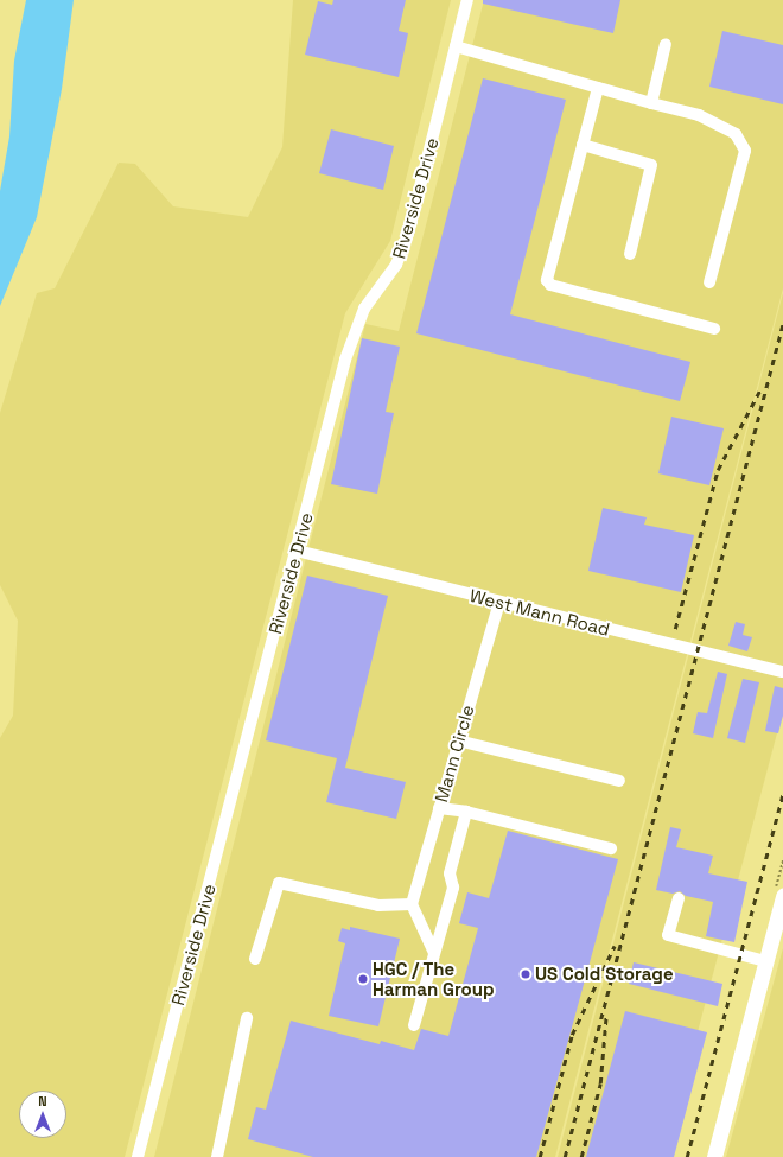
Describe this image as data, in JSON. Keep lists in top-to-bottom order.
{
  "streets": {
    "street": ["Riverside Drive", "West Mann Road", "Mann Circle"]
  },
  "crossings": [
    ["Riverside Drive", "West Mann Road"],
    ["West Mann Road", "Mann Circle"]
  ],
  "places": ["US Cold Storage", "HGC / The Harman Group"],
  "north": "top"
}
